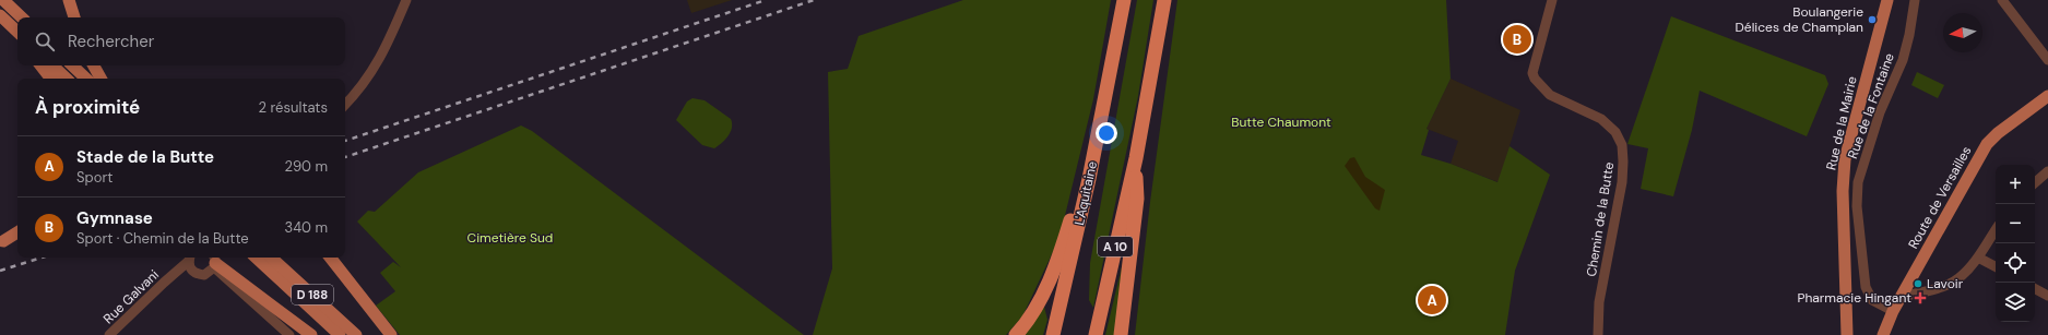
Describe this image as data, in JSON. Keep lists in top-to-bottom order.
{
  "streets": {
    "highway": ["L'Aquitaine", "A 10"],
    "main road": ["Rue de la Mairie", "Route de Versailles", "D 188"],
    "street": ["Rue de la Fontaine", "Chemin de la Butte", "Rue Galvani"]
  },
  "crossings": [
    ["Rue de la Fontaine", "Route de Versailles"]
  ],
  "parks": ["Butte Chaumont", "Cimetière Sud"],
  "places": {
    "other": ["Boulangerie Délices de Champlan", "Lavoir"],
    "health": ["Pharmacie Hingant"]
  },
  "north": "left",
  "page": {
    "search": "Rechercher",
    "pins": ["B", "A"],
    "heading": ["À proximité", "2 résultats"],
    "list": [
      {
        "mark": "A",
        "name": "Stade de la Butte",
        "note": "Sport",
        "value": "290 m"
      },
      {
        "mark": "B",
        "name": "Gymnase",
        "note": "Sport · Chemin de la Butte",
        "value": "340 m"
      }
    ],
    "map_buttons": ["+", "−"]
  }
}
